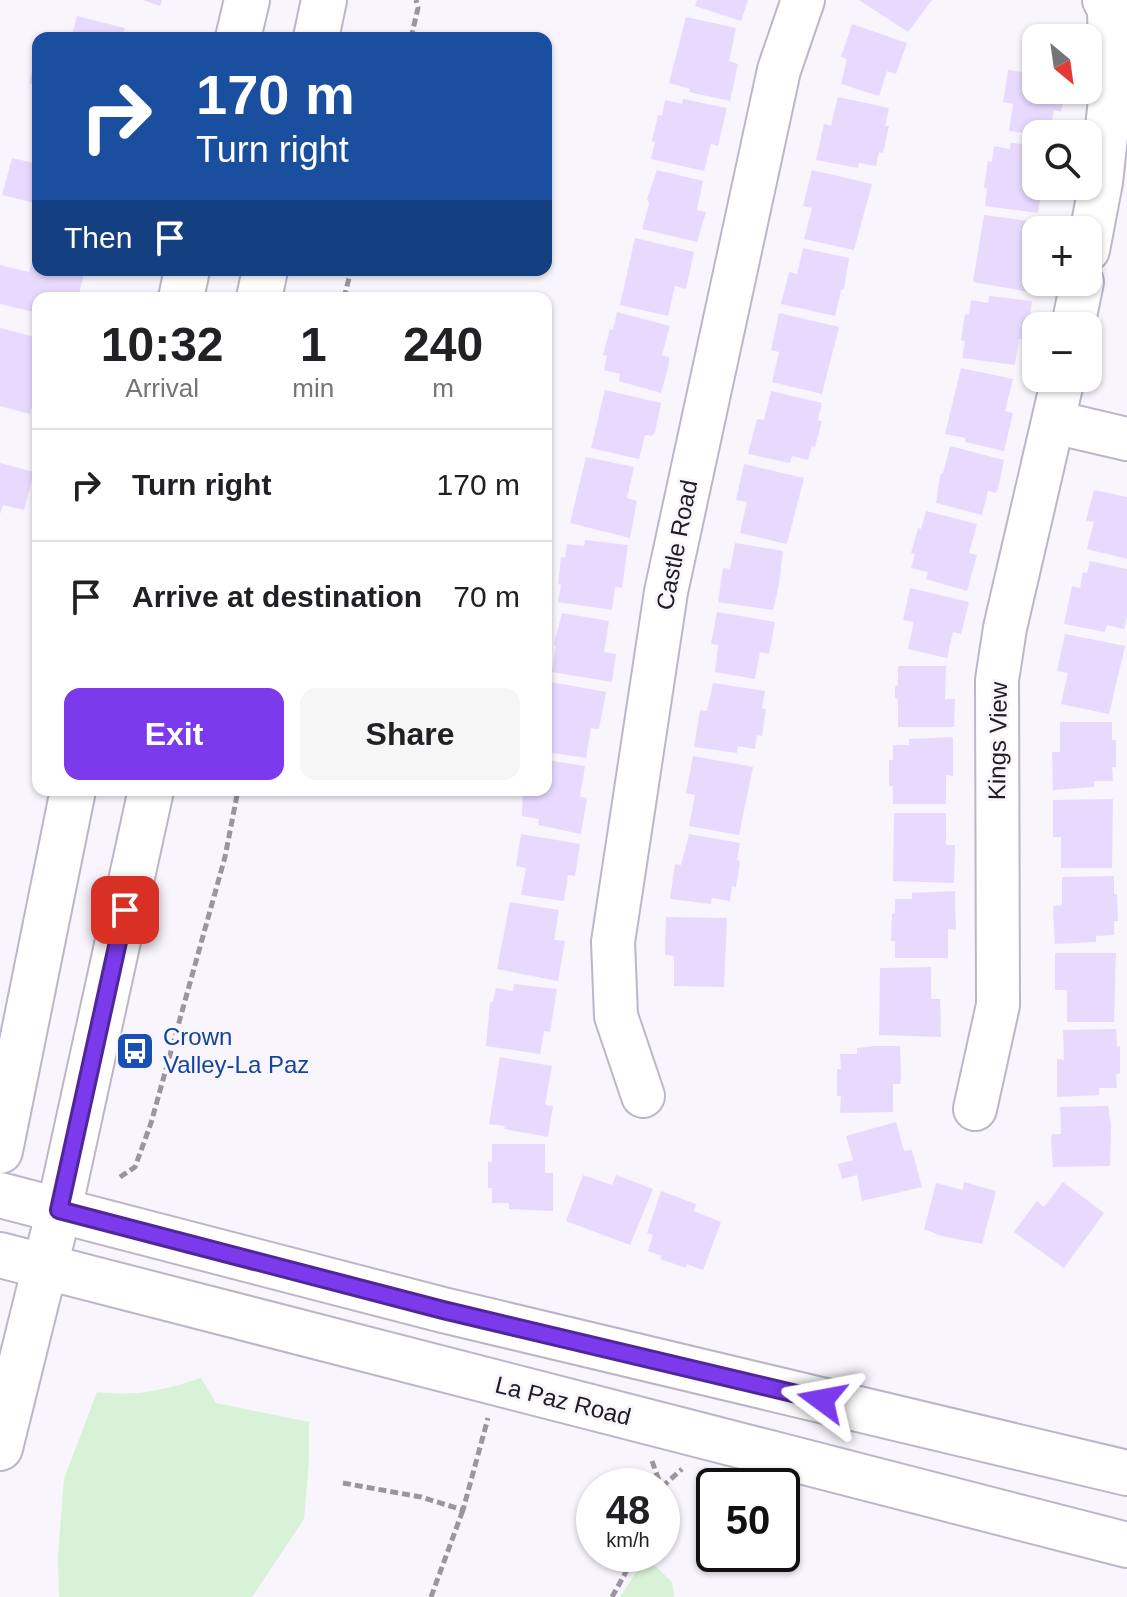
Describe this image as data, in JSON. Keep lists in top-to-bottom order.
{
  "streets": {
    "main road": ["La Paz Road"],
    "street": ["Castle Road", "Kings View"]
  },
  "places": {
    "bus stop": ["Crown Valley-La Paz"]
  },
  "north": "bottom right",
  "page": {
    "map_buttons": ["+", "−"],
    "turn": ["170 m", "Turn right"],
    "then": "Then",
    "eta": [
      "10:32",
      "Arrival",
      "1",
      "min",
      "240",
      "m"
    ],
    "list": [
      {
        "name": "Turn right",
        "value": "170 m"
      },
      {
        "name": "Arrive at destination",
        "value": "70 m"
      }
    ],
    "buttons": ["Exit", "Share"],
    "speed": "48 km/h",
    "limit": "50"
  }
}
